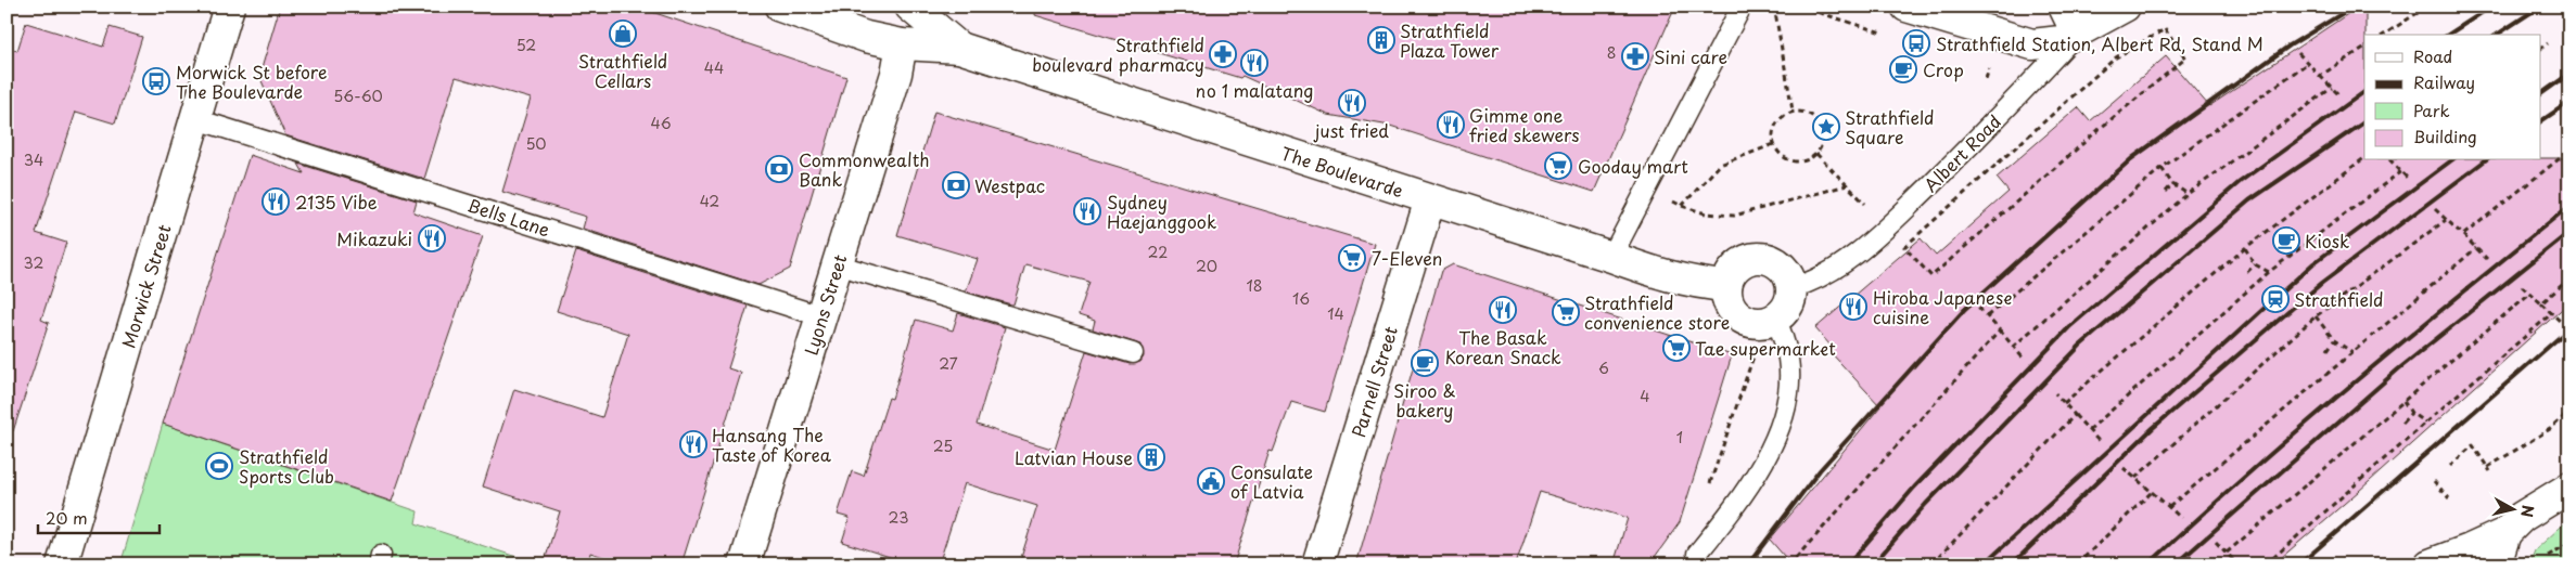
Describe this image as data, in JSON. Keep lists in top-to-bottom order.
{
  "streets": {
    "street": [
      "Albert Road",
      "The Boulevarde",
      "Morwick Street",
      "Lyons Street",
      "Parnell Street"
    ],
    "lane": ["Bells Lane"]
  },
  "crossings": [
    ["Albert Road", "The Boulevarde"],
    ["The Boulevarde", "Lyons Street"],
    ["The Boulevarde", "Parnell Street"],
    ["Bells Lane", "Morwick Street"],
    ["Bells Lane", "Lyons Street"]
  ],
  "places": {
    "shop": ["Strathfield Cellars"],
    "building": ["Strathfield Plaza Tower", "Latvian House"],
    "bus stop": ["Strathfield Station, Albert Rd, Stand M", "Morwick St before The Boulevarde"],
    "pharmacy": ["Strathfield boulevard pharmacy", "Sini care"],
    "restaurant": [
      "no 1 malatang",
      "just fried",
      "Gimme one fried skewers",
      "2135 Vibe",
      "Sydney Haejanggook",
      "Mikazuki",
      "Hiroba Japanese cuisine",
      "The Basak Korean Snack",
      "Hansang The Taste of Korea"
    ],
    "cafe": ["Crop", "Kiosk", "Siroo & bakery"],
    "place": ["Strathfield Square"],
    "supermarket": [
      "Gooday mart",
      "7-Eleven",
      "Strathfield convenience store",
      "Tae supermarket"
    ],
    "bank": ["Commonwealth Bank", "Westpac"],
    "station": ["Strathfield"],
    "sports": ["Strathfield Sports Club"],
    "public building": ["Consulate of Latvia"]
  },
  "house_numbers": [
    "52",
    "8",
    "44",
    "56-60",
    "46",
    "50",
    "34",
    "42",
    "22",
    "32",
    "20",
    "18",
    "16",
    "14",
    "27",
    "6",
    "4",
    "1",
    "25",
    "23"
  ],
  "legend": [
    "Road",
    "Railway",
    "Park",
    "Building"
  ],
  "scale_bar": "20 m",
  "north": "right"
}
